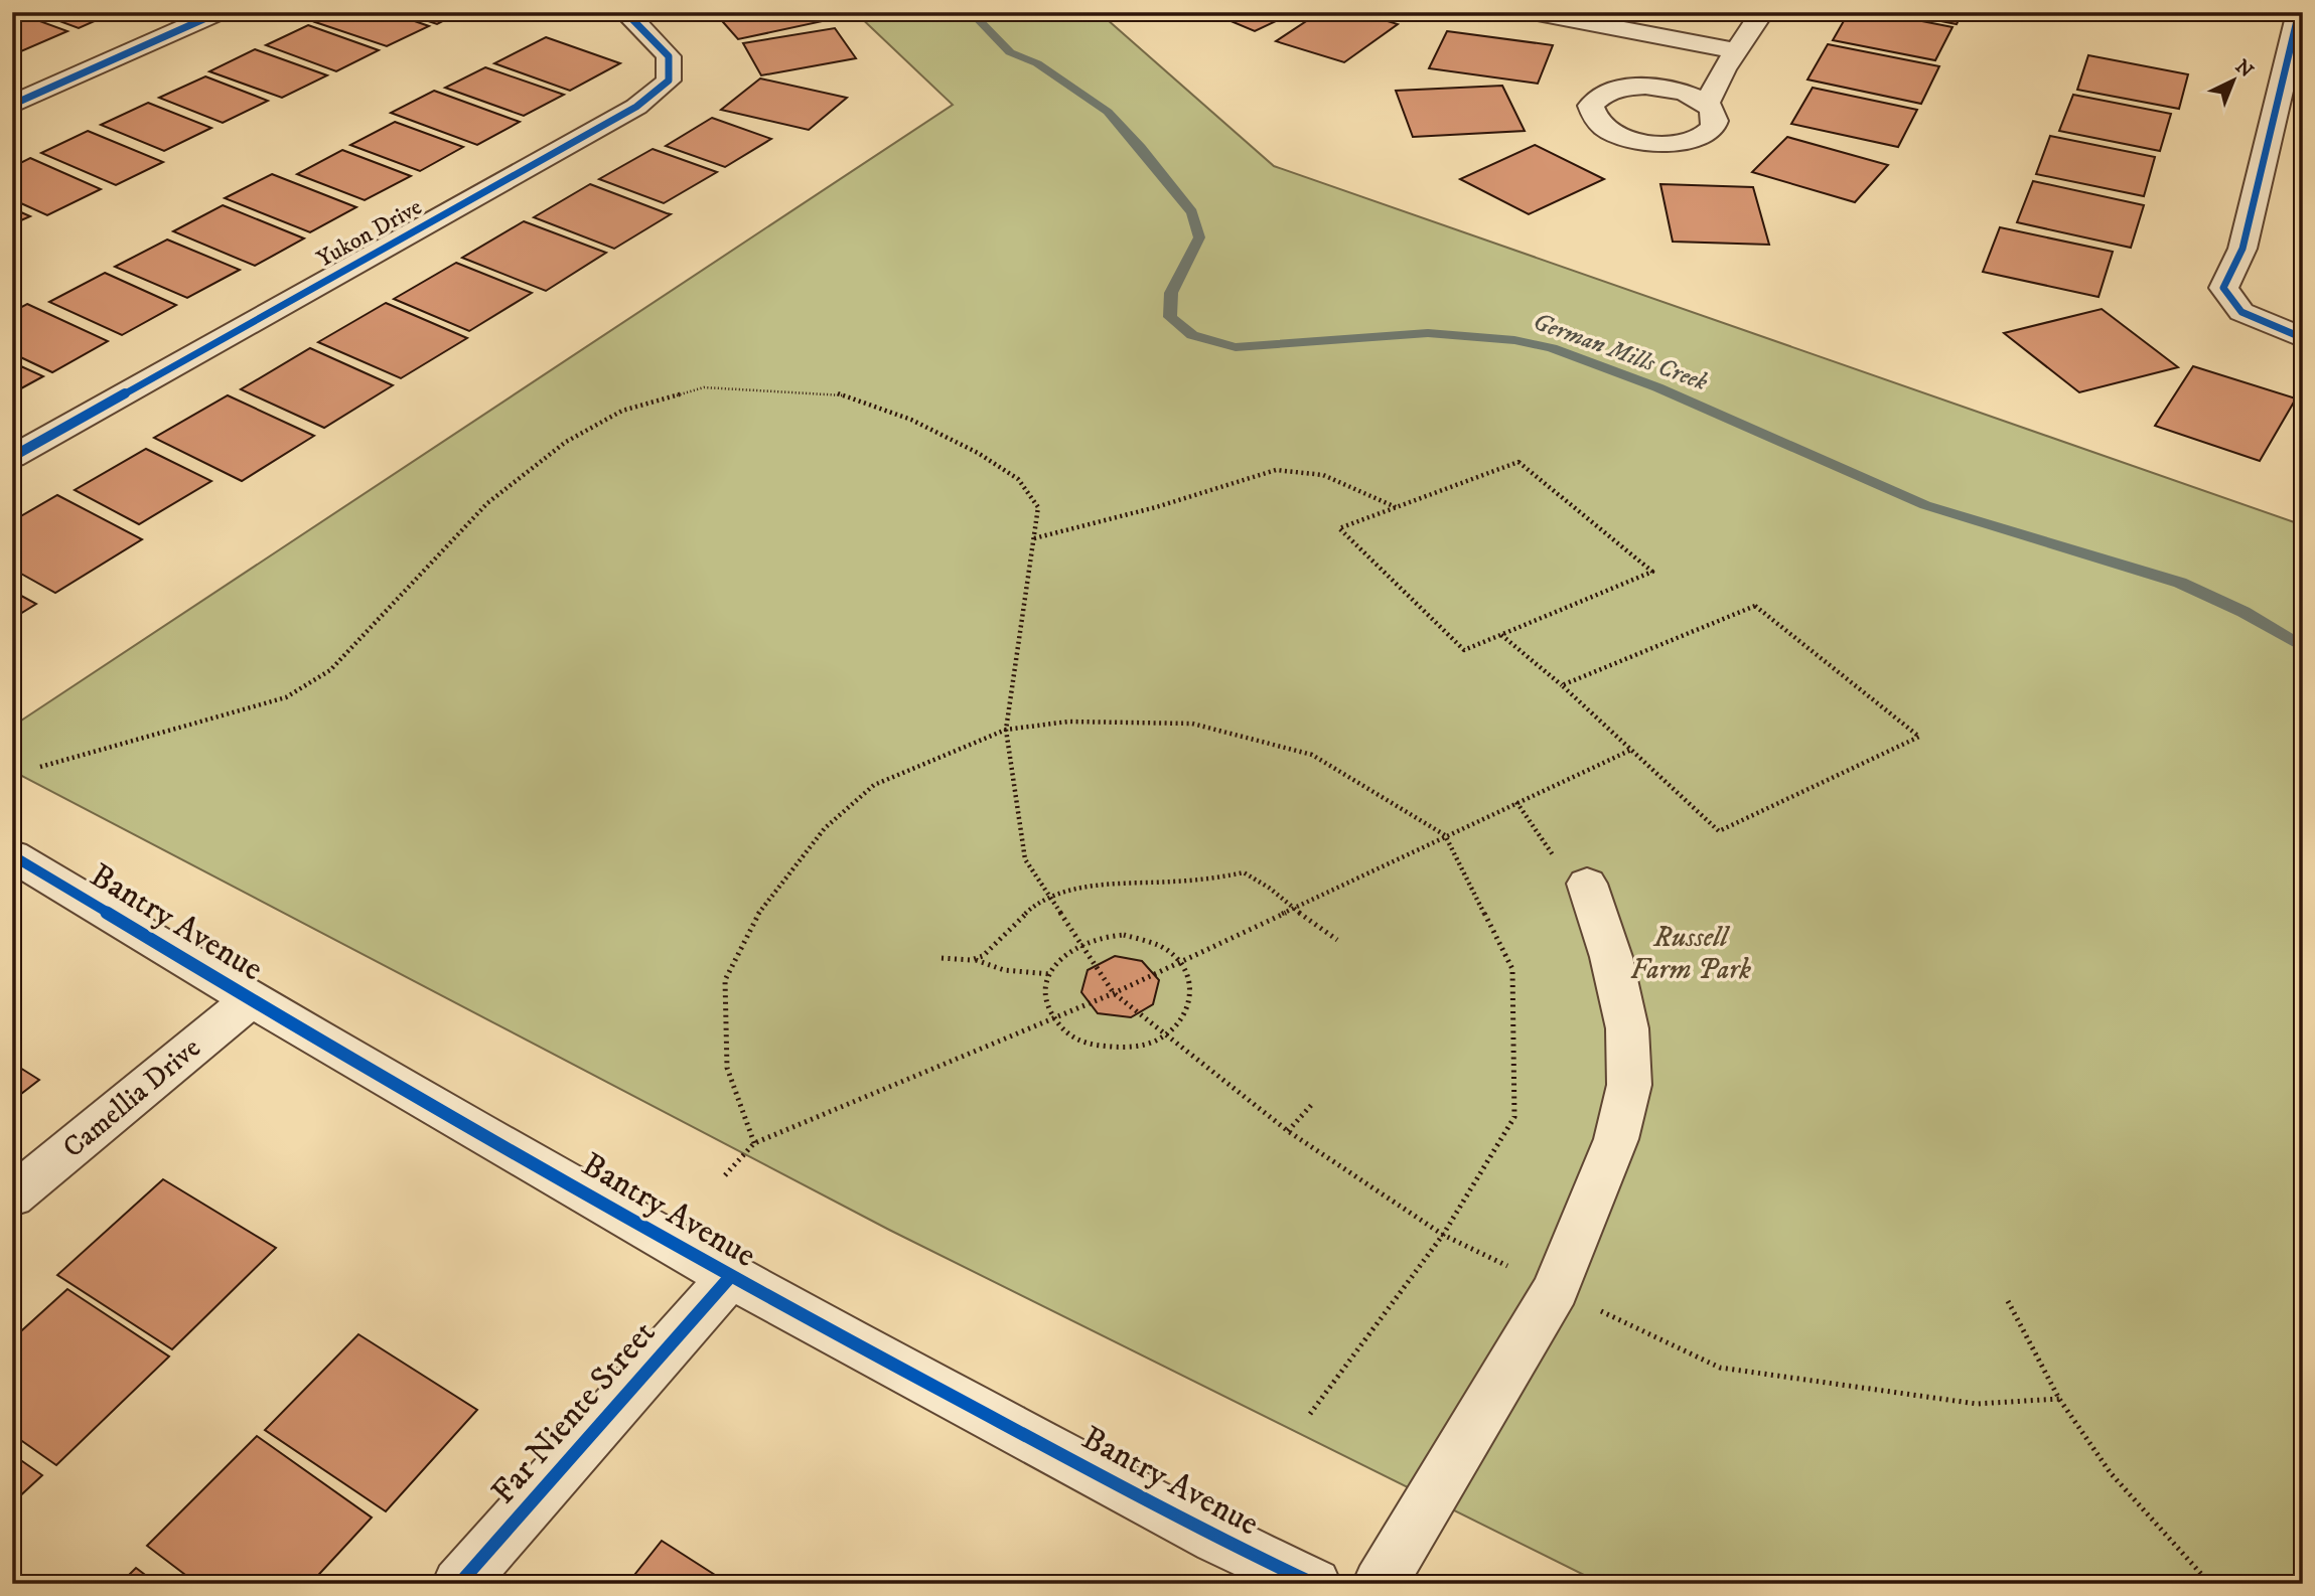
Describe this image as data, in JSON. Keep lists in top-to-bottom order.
{
  "streets": {
    "street": [
      "Yukon Drive",
      "Bantry Avenue",
      "Camellia Drive",
      "Far Niente Street"
    ]
  },
  "crossings": [
    ["Bantry Avenue", "Camellia Drive"],
    ["Bantry Avenue", "Far Niente Street"]
  ],
  "water": ["German Mills Creek"],
  "parks": ["Russell Farm Park"],
  "north": "top right"
}
